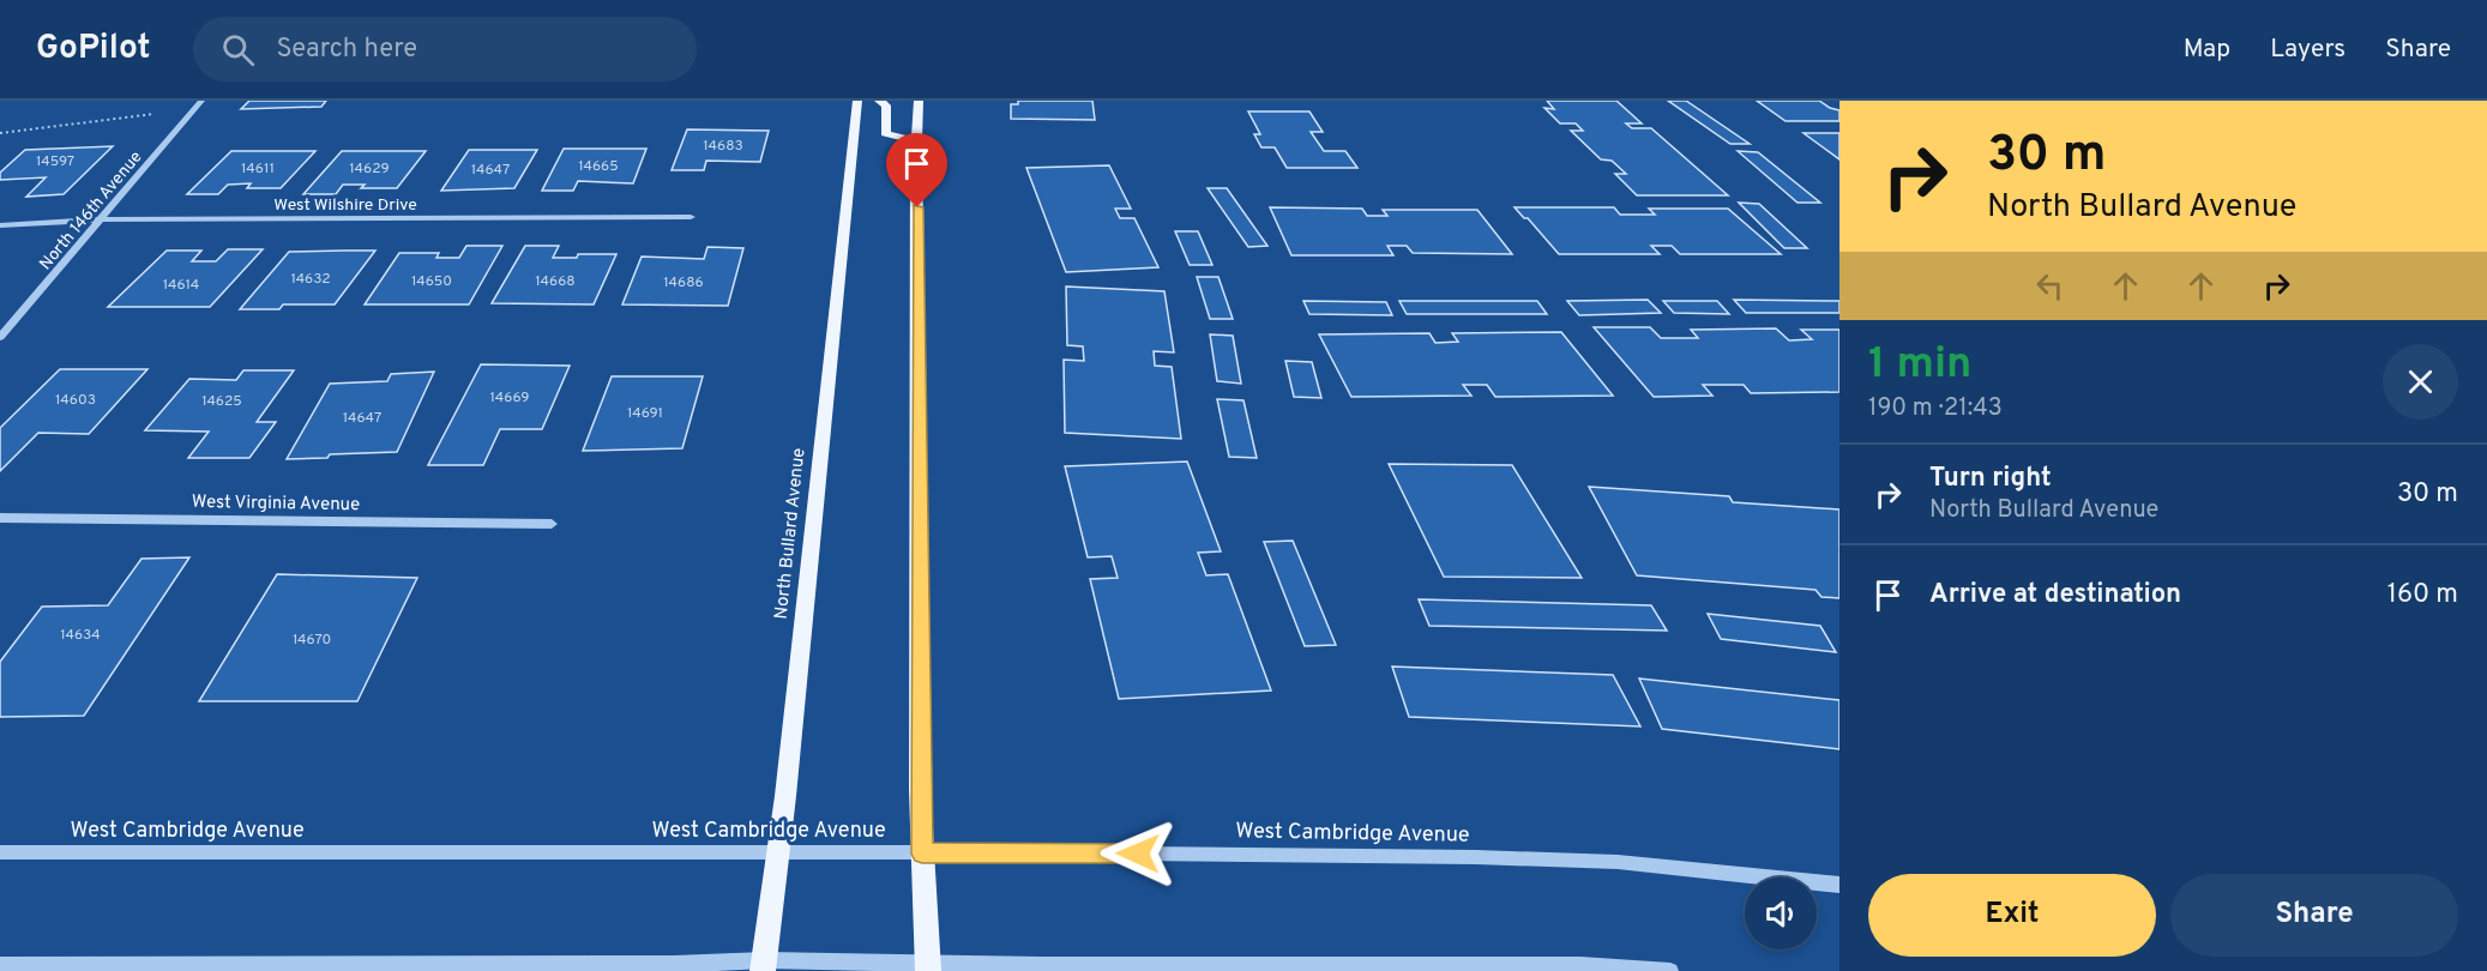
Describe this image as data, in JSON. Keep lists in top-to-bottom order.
{
  "streets": {
    "main road": ["North Bullard Avenue"],
    "street": [
      "West Wilshire Drive",
      "North 146th Avenue",
      "West Virginia Avenue",
      "West Cambridge Avenue"
    ]
  },
  "crossings": [
    ["West Wilshire Drive", "North 146th Avenue"],
    ["North Bullard Avenue", "West Cambridge Avenue"]
  ],
  "house_numbers": [
    "14683",
    "14597",
    "14665",
    "14611",
    "14629",
    "14647",
    "14632",
    "14650",
    "14668",
    "14686",
    "14614",
    "14669",
    "14603",
    "14625",
    "14691",
    "14647",
    "14634",
    "14670"
  ],
  "page": {
    "header": "GoPilot",
    "search": "Search here",
    "nav": ["Map", "Layers", "Share"],
    "turn": ["30 m", "North Bullard Avenue"],
    "heading": ["1 min", "190 m · 21:43"],
    "list": [
      {
        "name": "Turn right",
        "note": "North Bullard Avenue",
        "value": "30 m"
      },
      {
        "name": "Arrive at destination",
        "value": "160 m"
      }
    ],
    "buttons": ["Exit", "Share"]
  }
}
